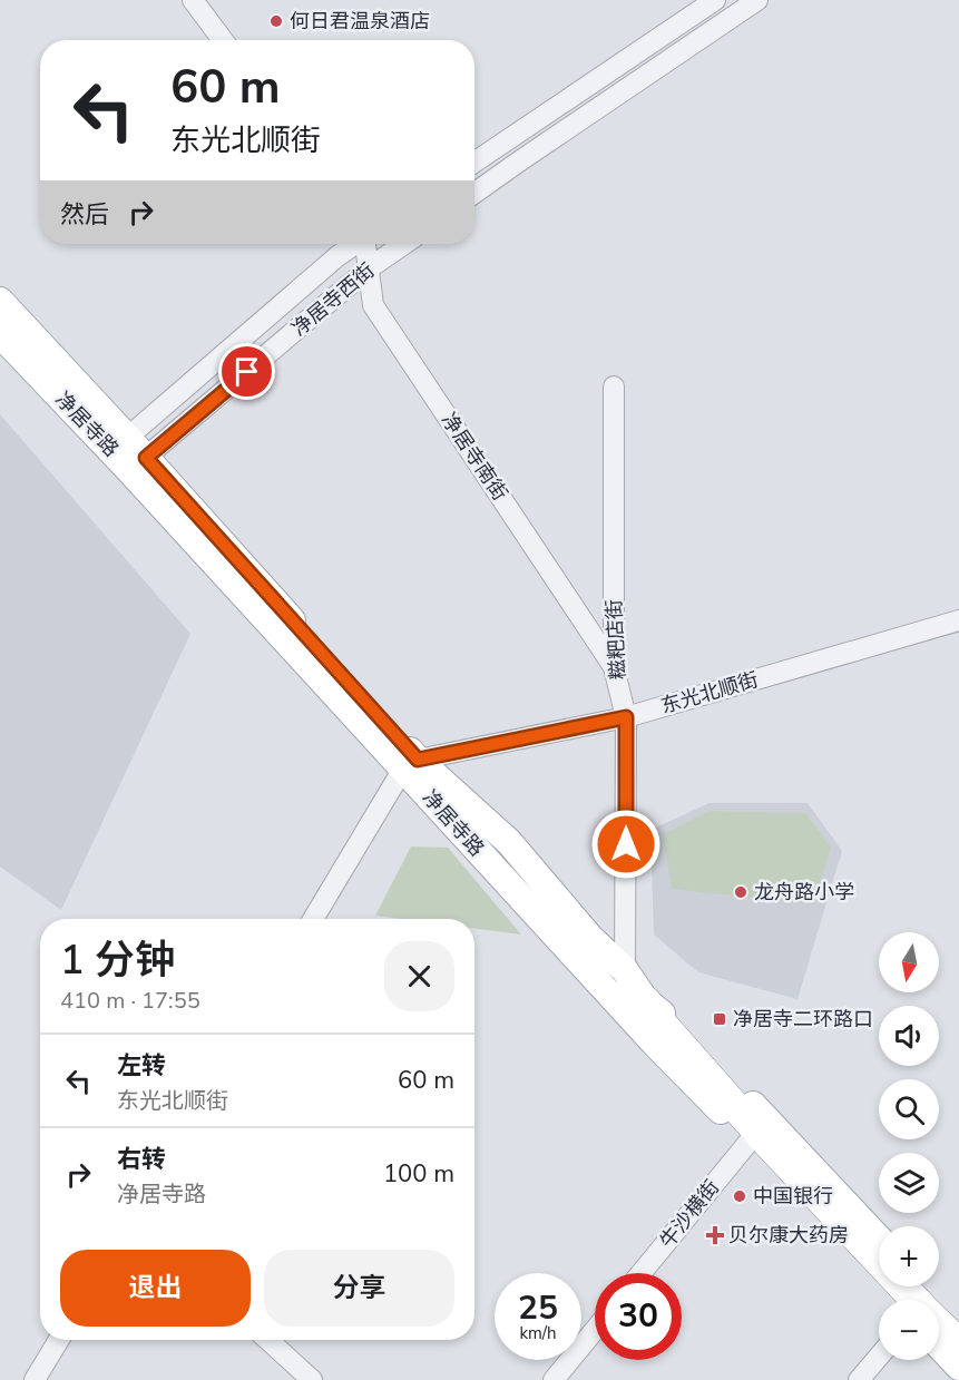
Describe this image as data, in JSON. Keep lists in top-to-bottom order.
{
  "streets": {
    "main road": ["净居寺路"],
    "street": [
      "净居寺西街",
      "净居寺南街",
      "糍粑店街",
      "东光北顺街",
      "牛沙横街"
    ]
  },
  "crossings": [
    ["净居寺西街", "净居寺路"],
    ["净居寺西街", "净居寺南街"],
    ["净居寺路", "糍粑店街"],
    ["净居寺路", "东光北顺街"],
    ["净居寺路", "牛沙横街"],
    ["净居寺南街", "糍粑店街"],
    ["糍粑店街", "东光北顺街"]
  ],
  "places": {
    "other": ["何日君温泉酒店", "龙舟路小学", "中国银行"],
    "transit": ["净居寺二环路口"],
    "health": ["贝尔康大药房"]
  },
  "north": "bottom",
  "page": {
    "turn": ["60 m", "东光北顺街"],
    "then": "然后",
    "heading": ["1 分钟", "410 m · 17:55"],
    "map_buttons": ["+", "−"],
    "list": [
      {
        "name": "左转",
        "note": "东光北顺街",
        "value": "60 m"
      },
      {
        "name": "右转",
        "note": "净居寺路",
        "value": "100 m"
      }
    ],
    "buttons": ["退出", "分享"],
    "speed": "25 km/h",
    "limit": "30"
  }
}
